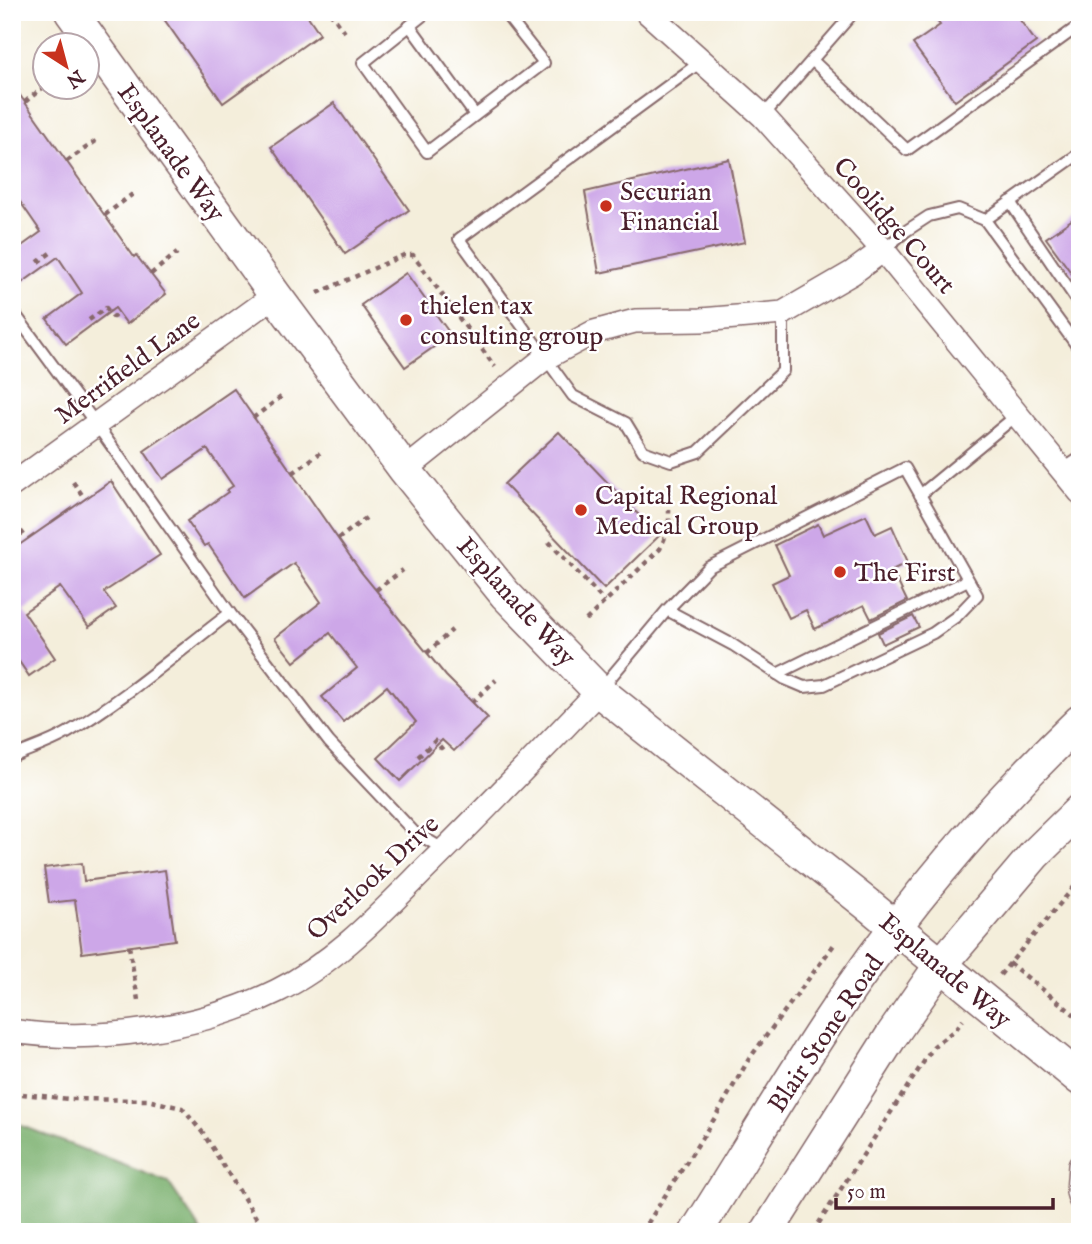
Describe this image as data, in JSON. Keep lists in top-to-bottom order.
{
  "streets": {
    "street": [
      "Esplanade Way",
      "Coolidge Court",
      "Merrifield Lane",
      "Overlook Drive",
      "Blair Stone Road"
    ]
  },
  "crossings": [
    ["Esplanade Way", "Merrifield Lane"],
    ["Esplanade Way", "Overlook Drive"],
    ["Esplanade Way", "Blair Stone Road"]
  ],
  "places": [
    "Securian Financial",
    "thielen tax consulting group",
    "Capital Regional Medical Group",
    "The First"
  ],
  "scale_bar": "50 m",
  "north": "bottom right"
}
